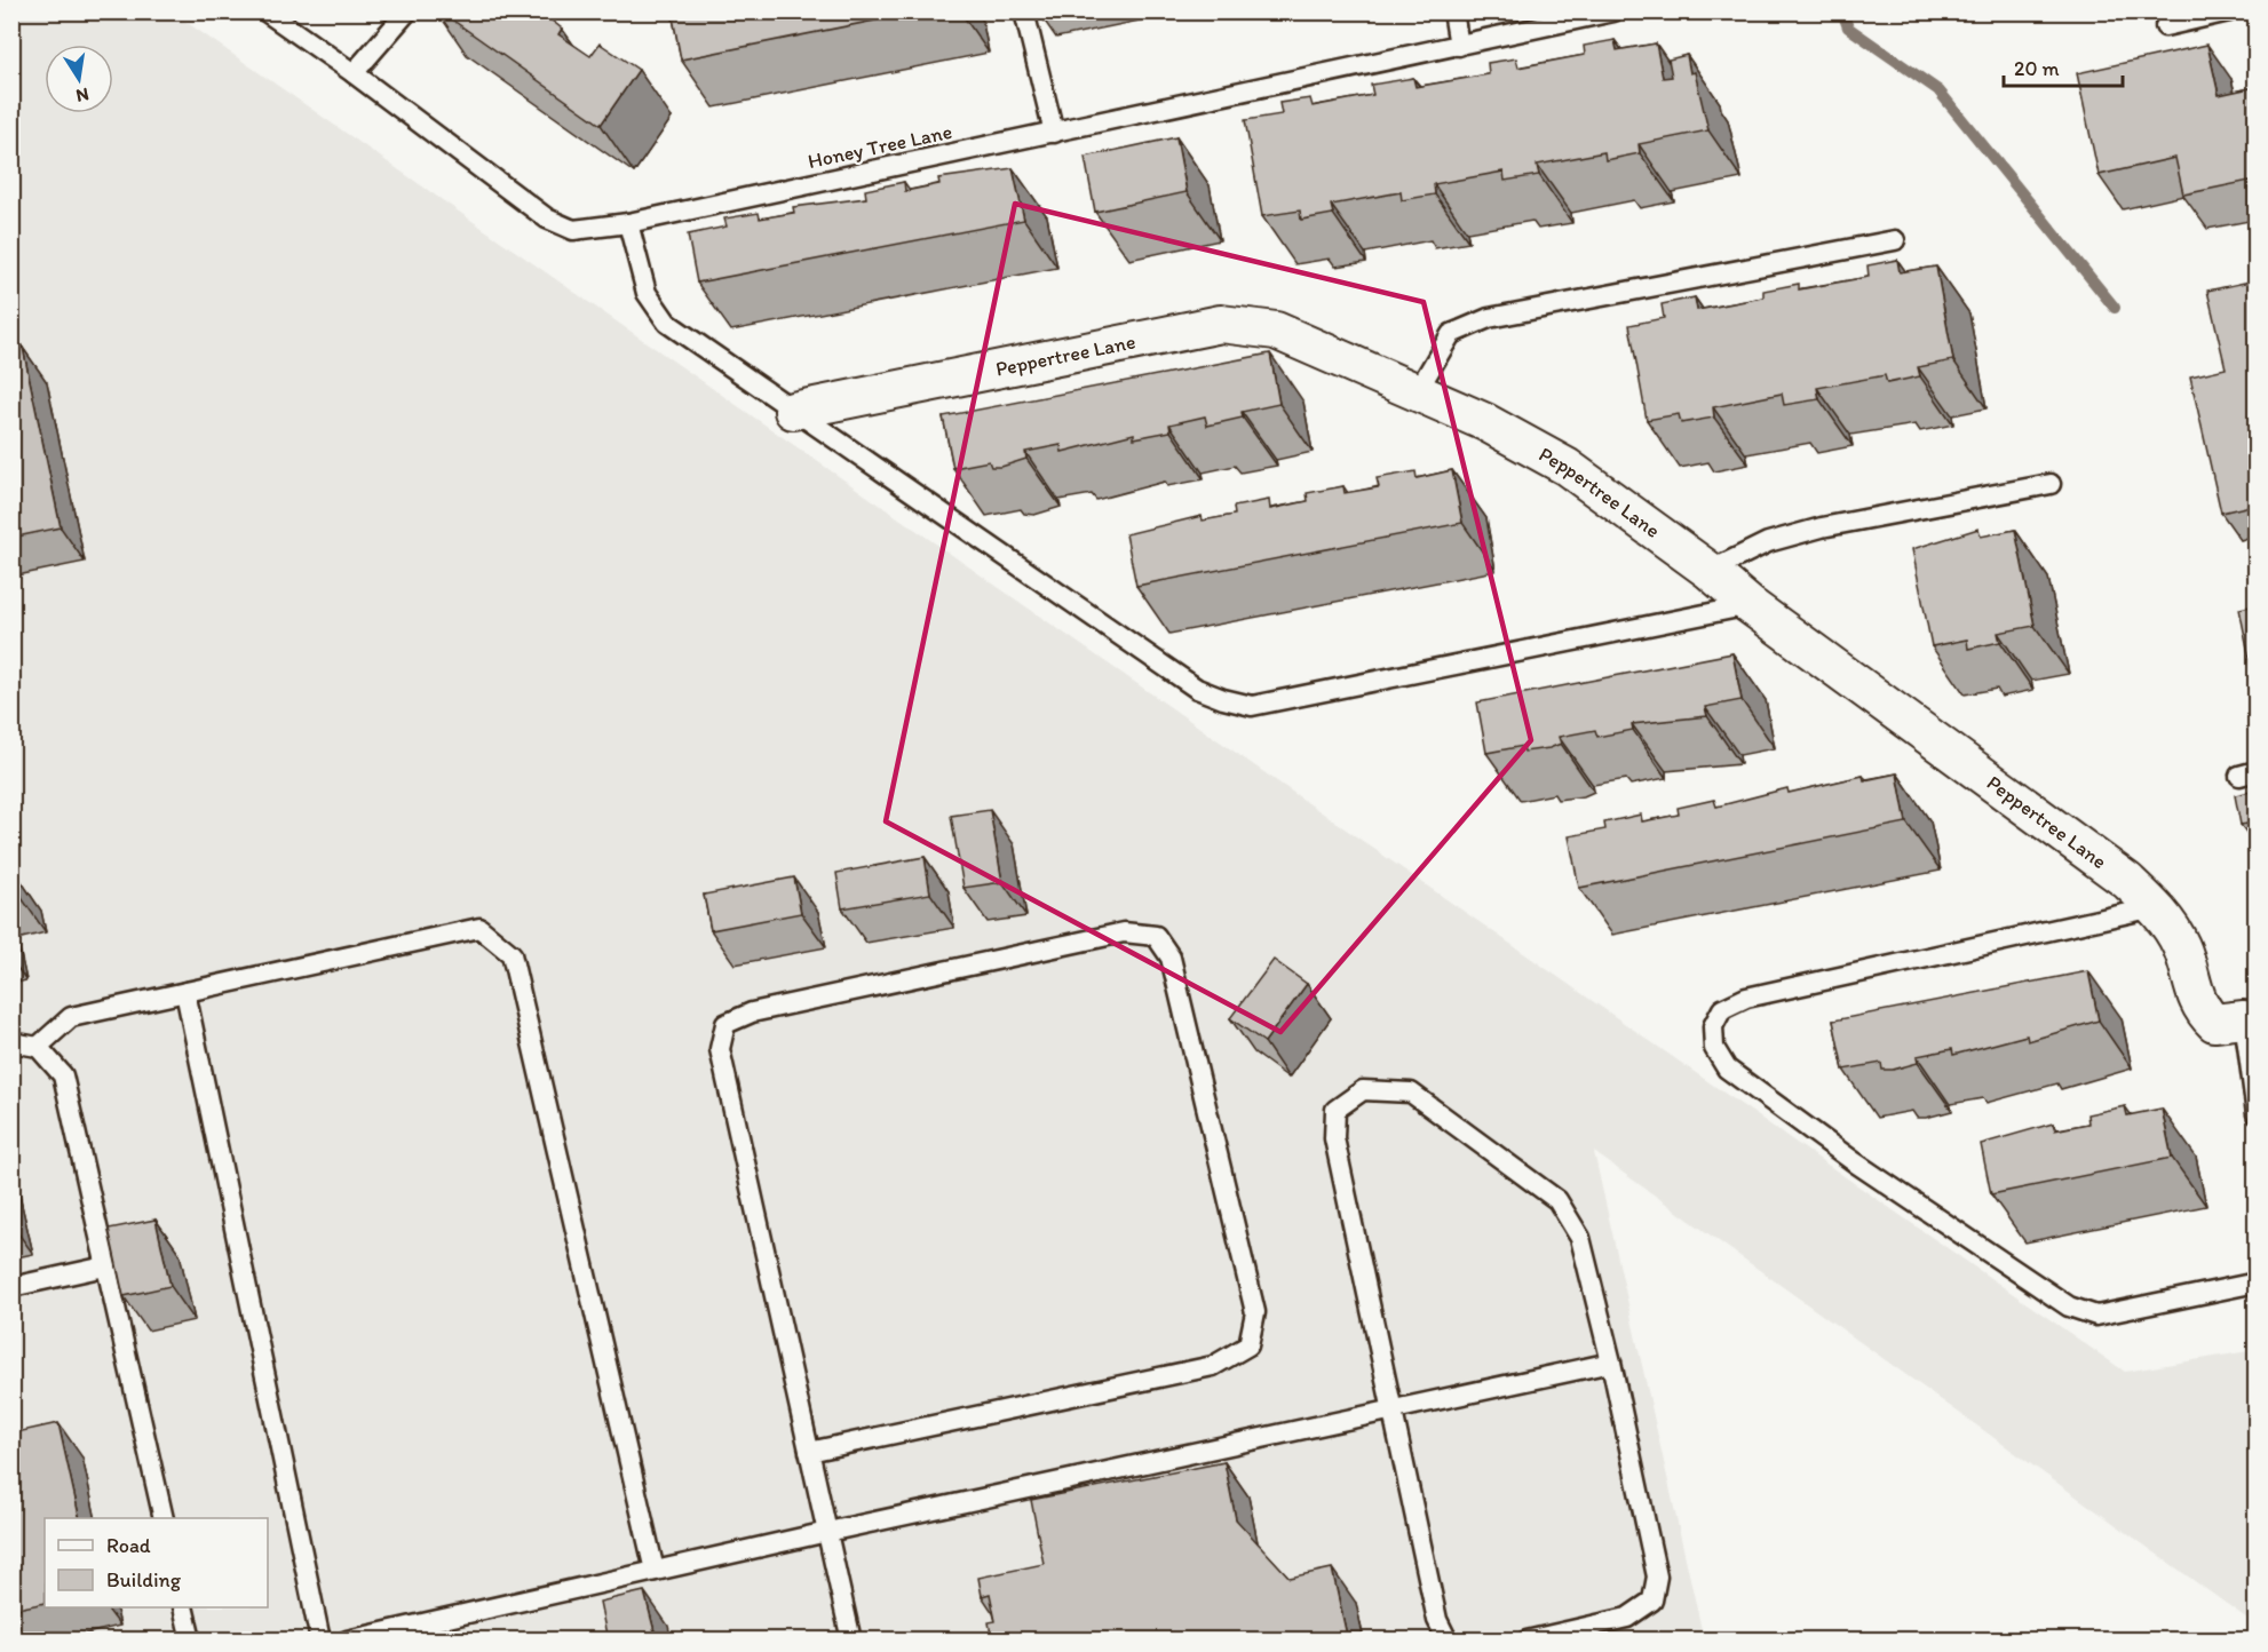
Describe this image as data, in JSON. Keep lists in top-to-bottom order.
{
  "streets": {
    "street": ["Peppertree Lane"],
    "lane": ["Honey Tree Lane"]
  },
  "legend": ["Road", "Building"],
  "scale_bar": "20 m",
  "north": "bottom"
}
